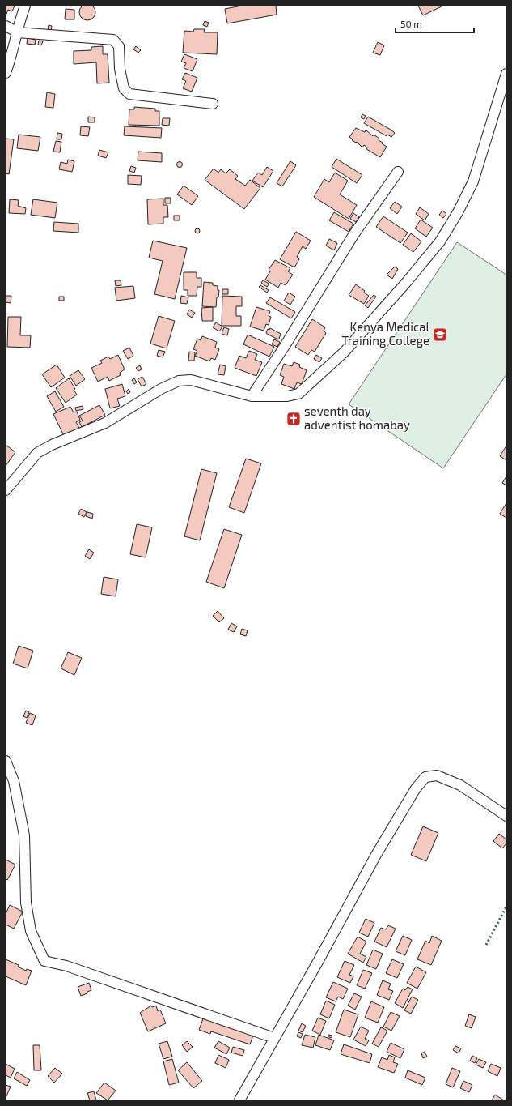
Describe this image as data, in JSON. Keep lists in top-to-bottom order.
{
  "places": {
    "school or university": ["Kenya Medical Training College"],
    "church": ["seventh day adventist homabay"]
  },
  "scale_bar": "50 m"
}
